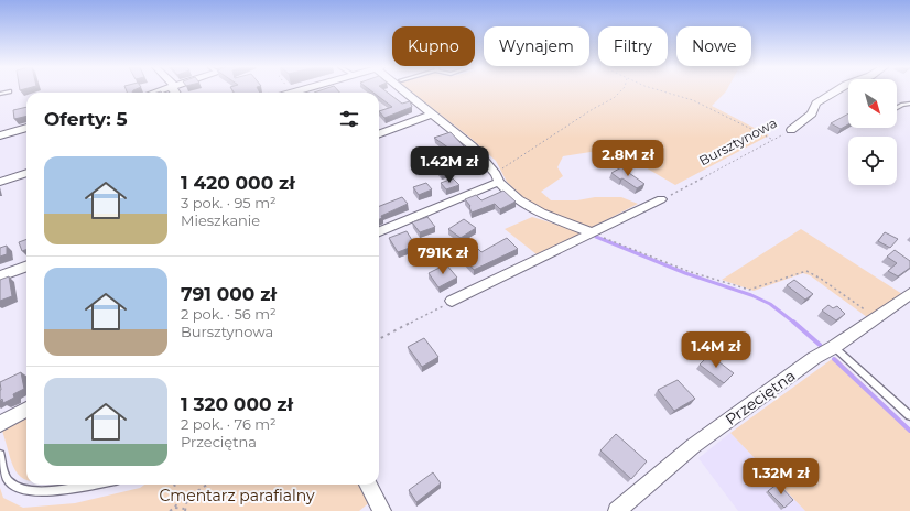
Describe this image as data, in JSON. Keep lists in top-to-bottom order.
{
  "streets": {
    "street": ["Bursztynowa", "Przeciętna"]
  },
  "parks": ["Cmentarz parafialny"],
  "north": "bottom right",
  "page": {
    "chip": [
      "Kupno",
      "Wynajem",
      "Filtry",
      "Nowe"
    ],
    "heading": "Oferty: 5",
    "price": [
      "2.8M zł",
      "1.42M zł",
      "791K zł",
      "1.4M zł",
      "1.32M zł"
    ],
    "list": [
      {
        "name": "1 420 000 zł",
        "note": "3 pok. · 95 m² · Mieszkanie"
      },
      {
        "name": "791 000 zł",
        "note": "2 pok. · 56 m² · Bursztynowa"
      },
      {
        "name": "1 320 000 zł",
        "note": "2 pok. · 76 m² · Przeciętna"
      }
    ]
  }
}
